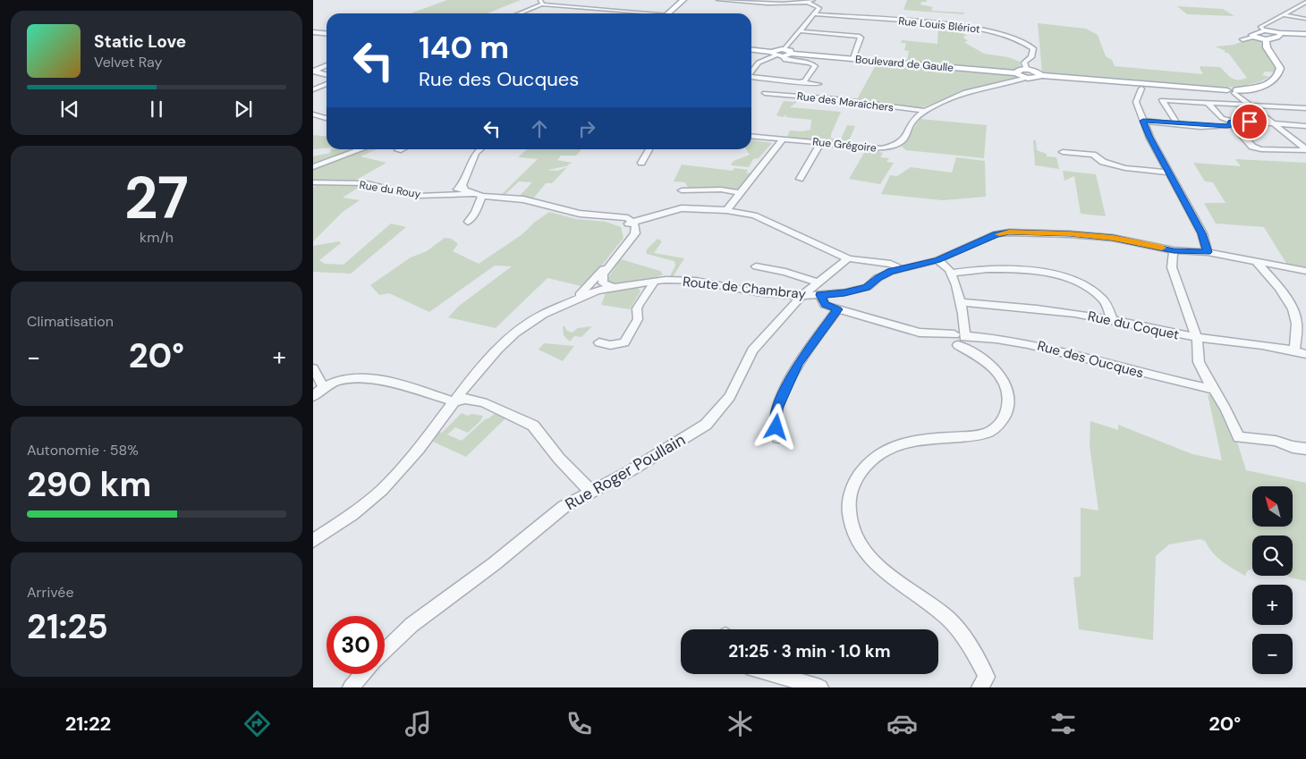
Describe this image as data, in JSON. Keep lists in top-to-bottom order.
{
  "streets": {
    "main road": ["Boulevard de Gaulle"],
    "street": [
      "Rue Louis Blériot",
      "Rue des Maraîchers",
      "Rue Grégoire",
      "Rue du Rouy",
      "Route de Chambray",
      "Rue du Coquet",
      "Rue des Oucques",
      "Rue Roger Poullain"
    ]
  },
  "crossings": [
    ["Rue des Maraîchers", "Rue Grégoire"],
    ["Route de Chambray", "Rue des Oucques"],
    ["Route de Chambray", "Rue Roger Poullain"]
  ],
  "north": "top left",
  "page": {
    "turn": ["140 m", "Rue des Oucques"],
    "song": ["Static Love", "Velvet Ray"],
    "tile": [
      ["27", "km/h"],
      "Climatisation",
      ["Autonomie · 58%", "290 km"],
      ["Arrivée", "21:25"]
    ],
    "heat": ["−", "20°", "+"],
    "map_buttons": ["+", "−"],
    "limit": "30",
    "trip": "21:25 · 3 min · 1.0 km",
    "tabs": ["21:22", "20°"]
  }
}
